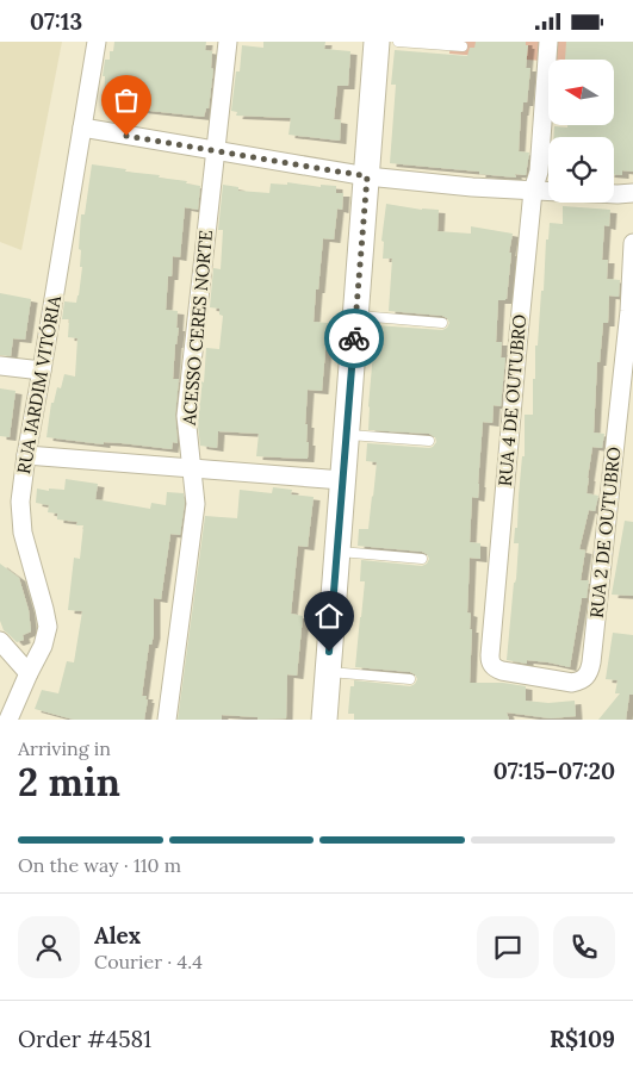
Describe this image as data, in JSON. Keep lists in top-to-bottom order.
{
  "streets": {
    "street": [
      "ACESSO CERES NORTE",
      "RUA JARDIM VITÓRIA",
      "RUA 4 DE OUTUBRO",
      "RUA 2 DE OUTUBRO"
    ]
  },
  "crossings": [
    ["RUA 4 DE OUTUBRO", "RUA 2 DE OUTUBRO"]
  ],
  "north": "left",
  "page": {
    "status": "07:13",
    "heading": ["2 min", "Arriving in", "07:15–07:20"],
    "panel": [
      "Alex",
      "Courier · 4.4",
      "Order #4581",
      "R$109"
    ],
    "bar": "On the way · 110 m"
  }
}
